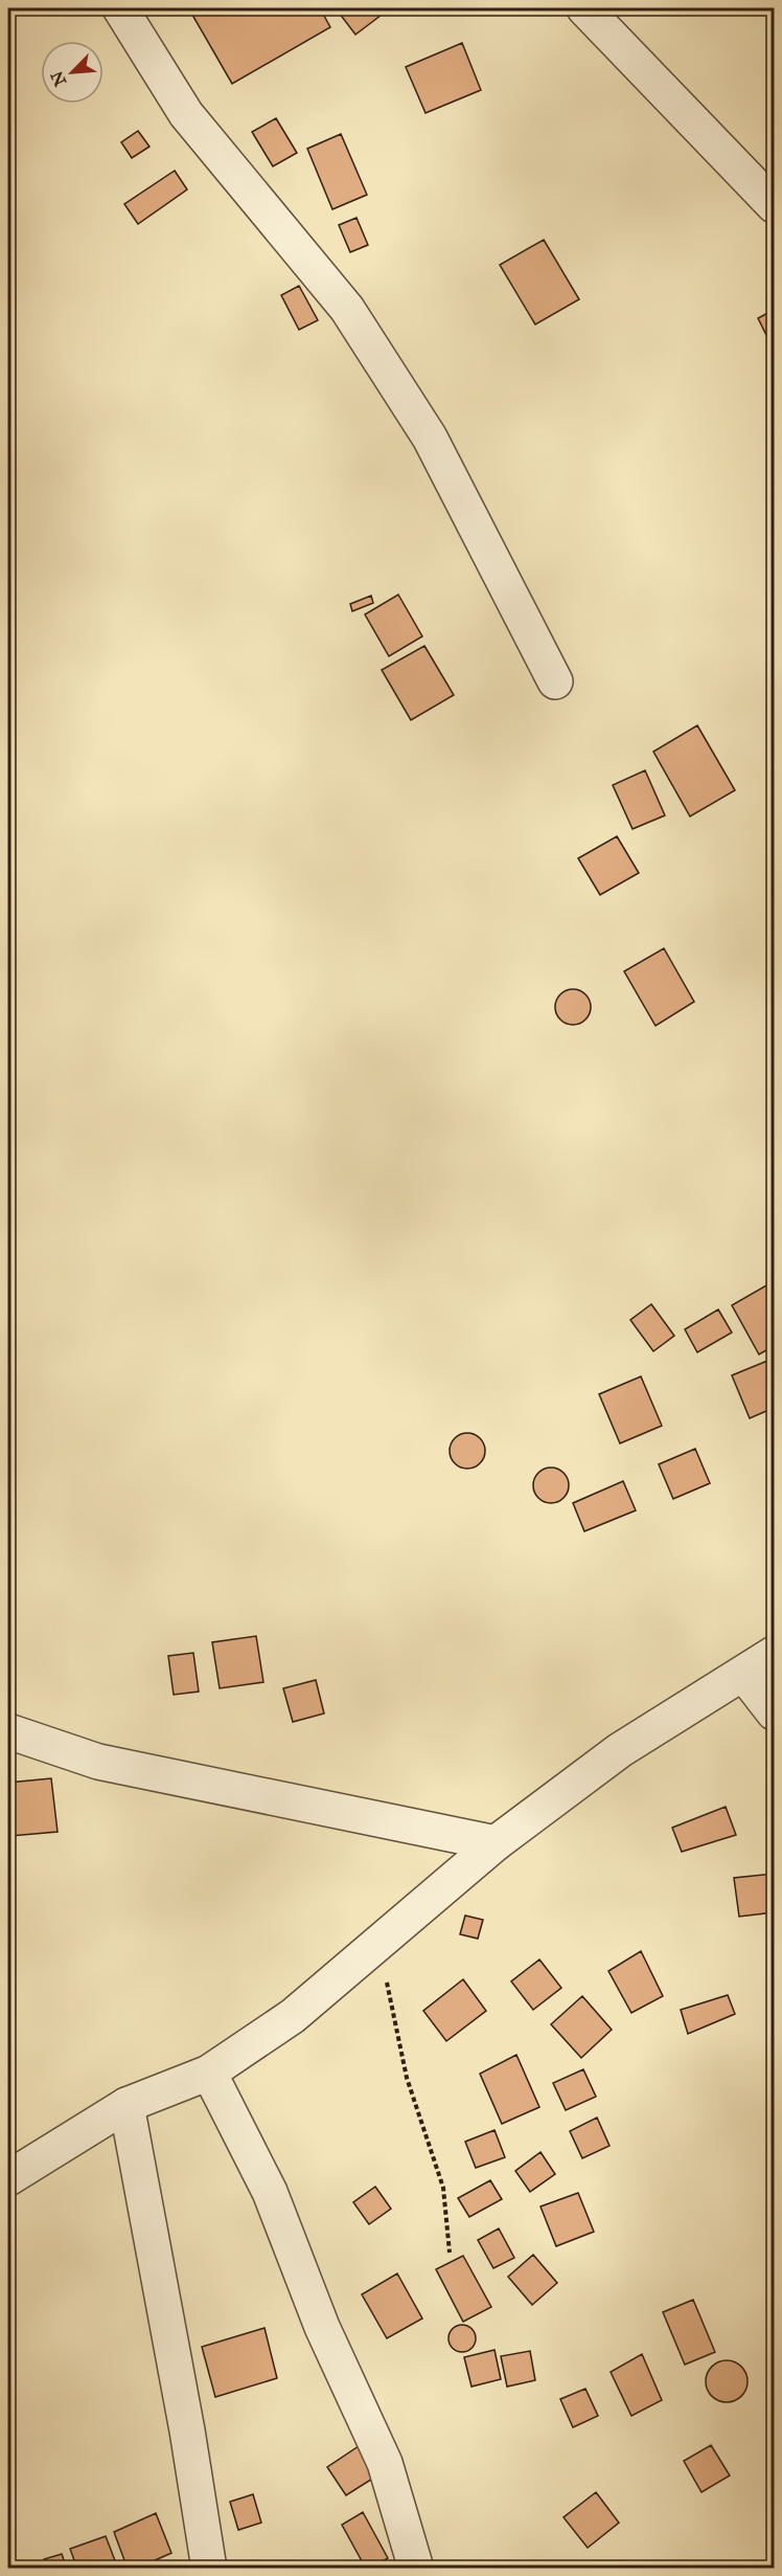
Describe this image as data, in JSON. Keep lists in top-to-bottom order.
{
  "north": "bottom left"
}
